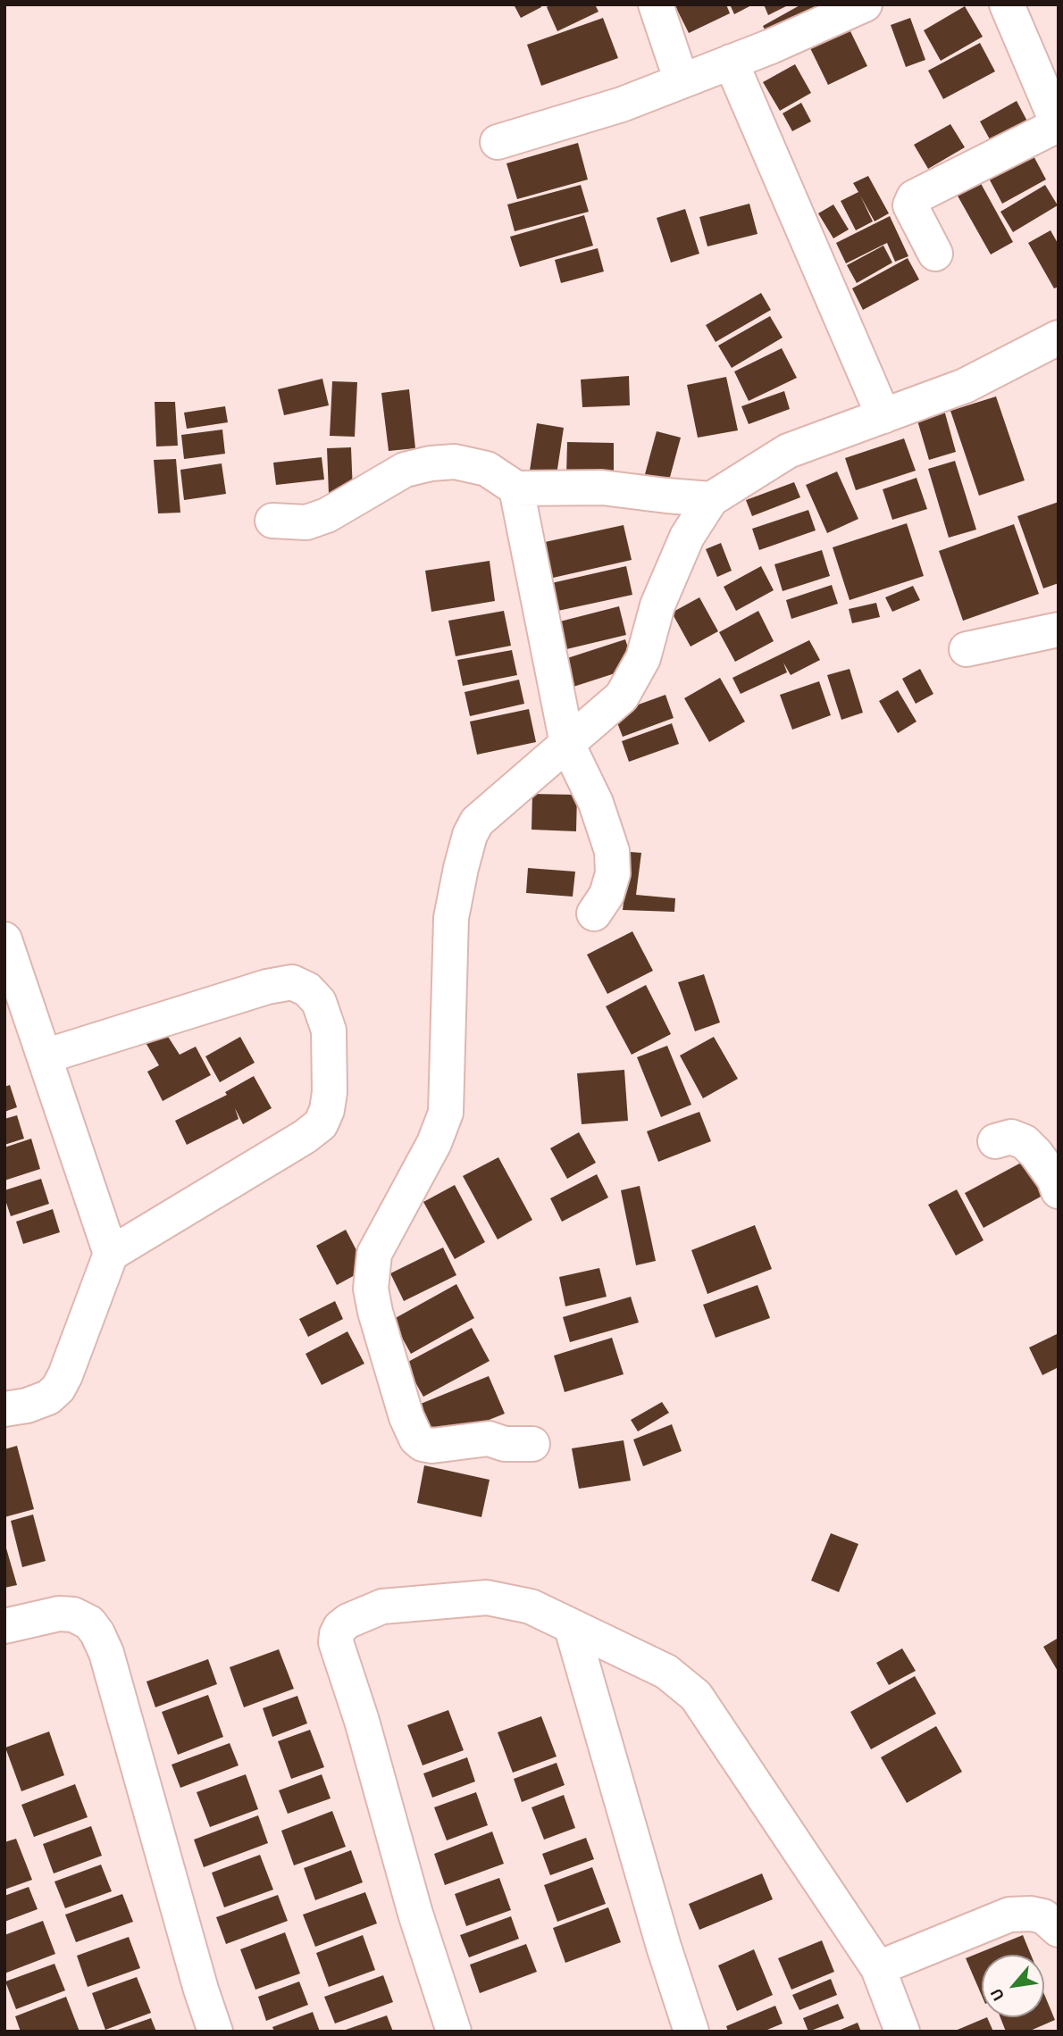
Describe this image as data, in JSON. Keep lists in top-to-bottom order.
{
  "north": "bottom left"
}
